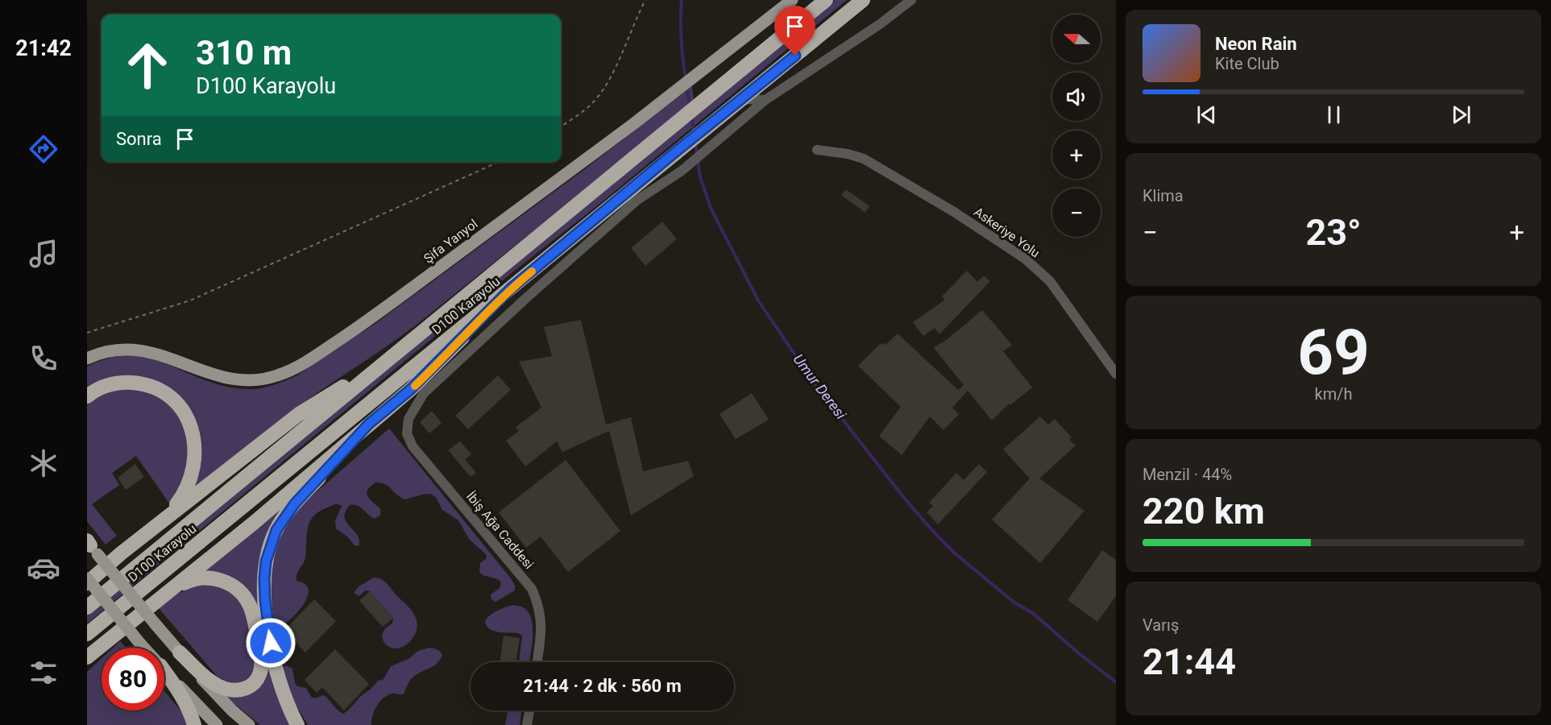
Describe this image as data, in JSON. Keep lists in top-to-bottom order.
{
  "streets": {
    "highway": ["D100 Karayolu"],
    "main road": ["Şifa Yanyol"],
    "street": ["Askeriye Yolu", "İbiş Ağa Caddesi"]
  },
  "water": ["Umur Deresi"],
  "north": "left",
  "page": {
    "tabs": "21:42",
    "map_buttons": ["+", "−"],
    "turn": ["310 m", "D100 Karayolu"],
    "song": ["Neon Rain", "Kite Club"],
    "then": "Sonra",
    "tile": [
      "Klima",
      ["69", "km/h"],
      ["Menzil · 44%", "220 km"],
      ["Varış", "21:44"]
    ],
    "heat": ["−", "23°", "+"],
    "limit": "80",
    "trip": "21:44 · 2 dk · 560 m"
  }
}
